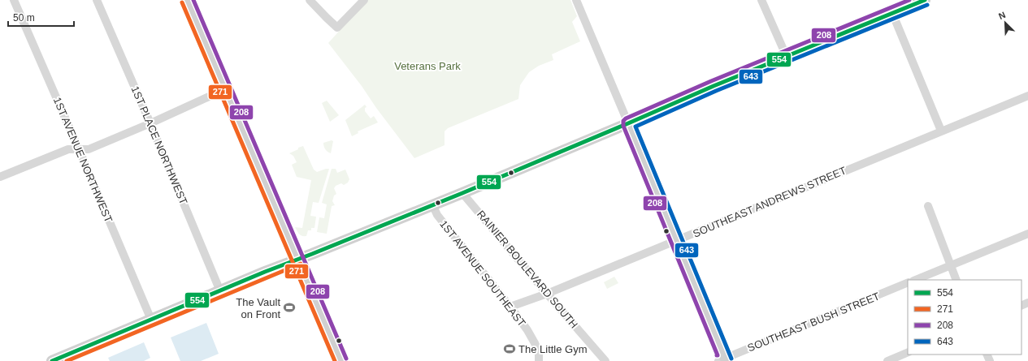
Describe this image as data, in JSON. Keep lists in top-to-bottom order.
{
  "streets": {
    "street": [
      "1ST PLACE NORTHWEST",
      "1ST AVENUE NORTHWEST",
      "SOUTHEAST ANDREWS STREET",
      "RAINIER BOULEVARD SOUTH",
      "1ST AVENUE SOUTHEAST",
      "SOUTHEAST BUSH STREET"
    ]
  },
  "crossings": [
    ["SOUTHEAST ANDREWS STREET", "RAINIER BOULEVARD SOUTH"],
    ["SOUTHEAST ANDREWS STREET", "1ST AVENUE SOUTHEAST"]
  ],
  "parks": ["Veterans Park"],
  "places": {
    "sports": ["The Vault on Front", "The Little Gym"]
  },
  "lines": [
    "transit line 554",
    "transit line 208",
    "transit line 271",
    "transit line 643"
  ],
  "legend": [
    "554",
    "271",
    "208",
    "643"
  ],
  "scale_bar": "50 m",
  "north": "top left"
}
